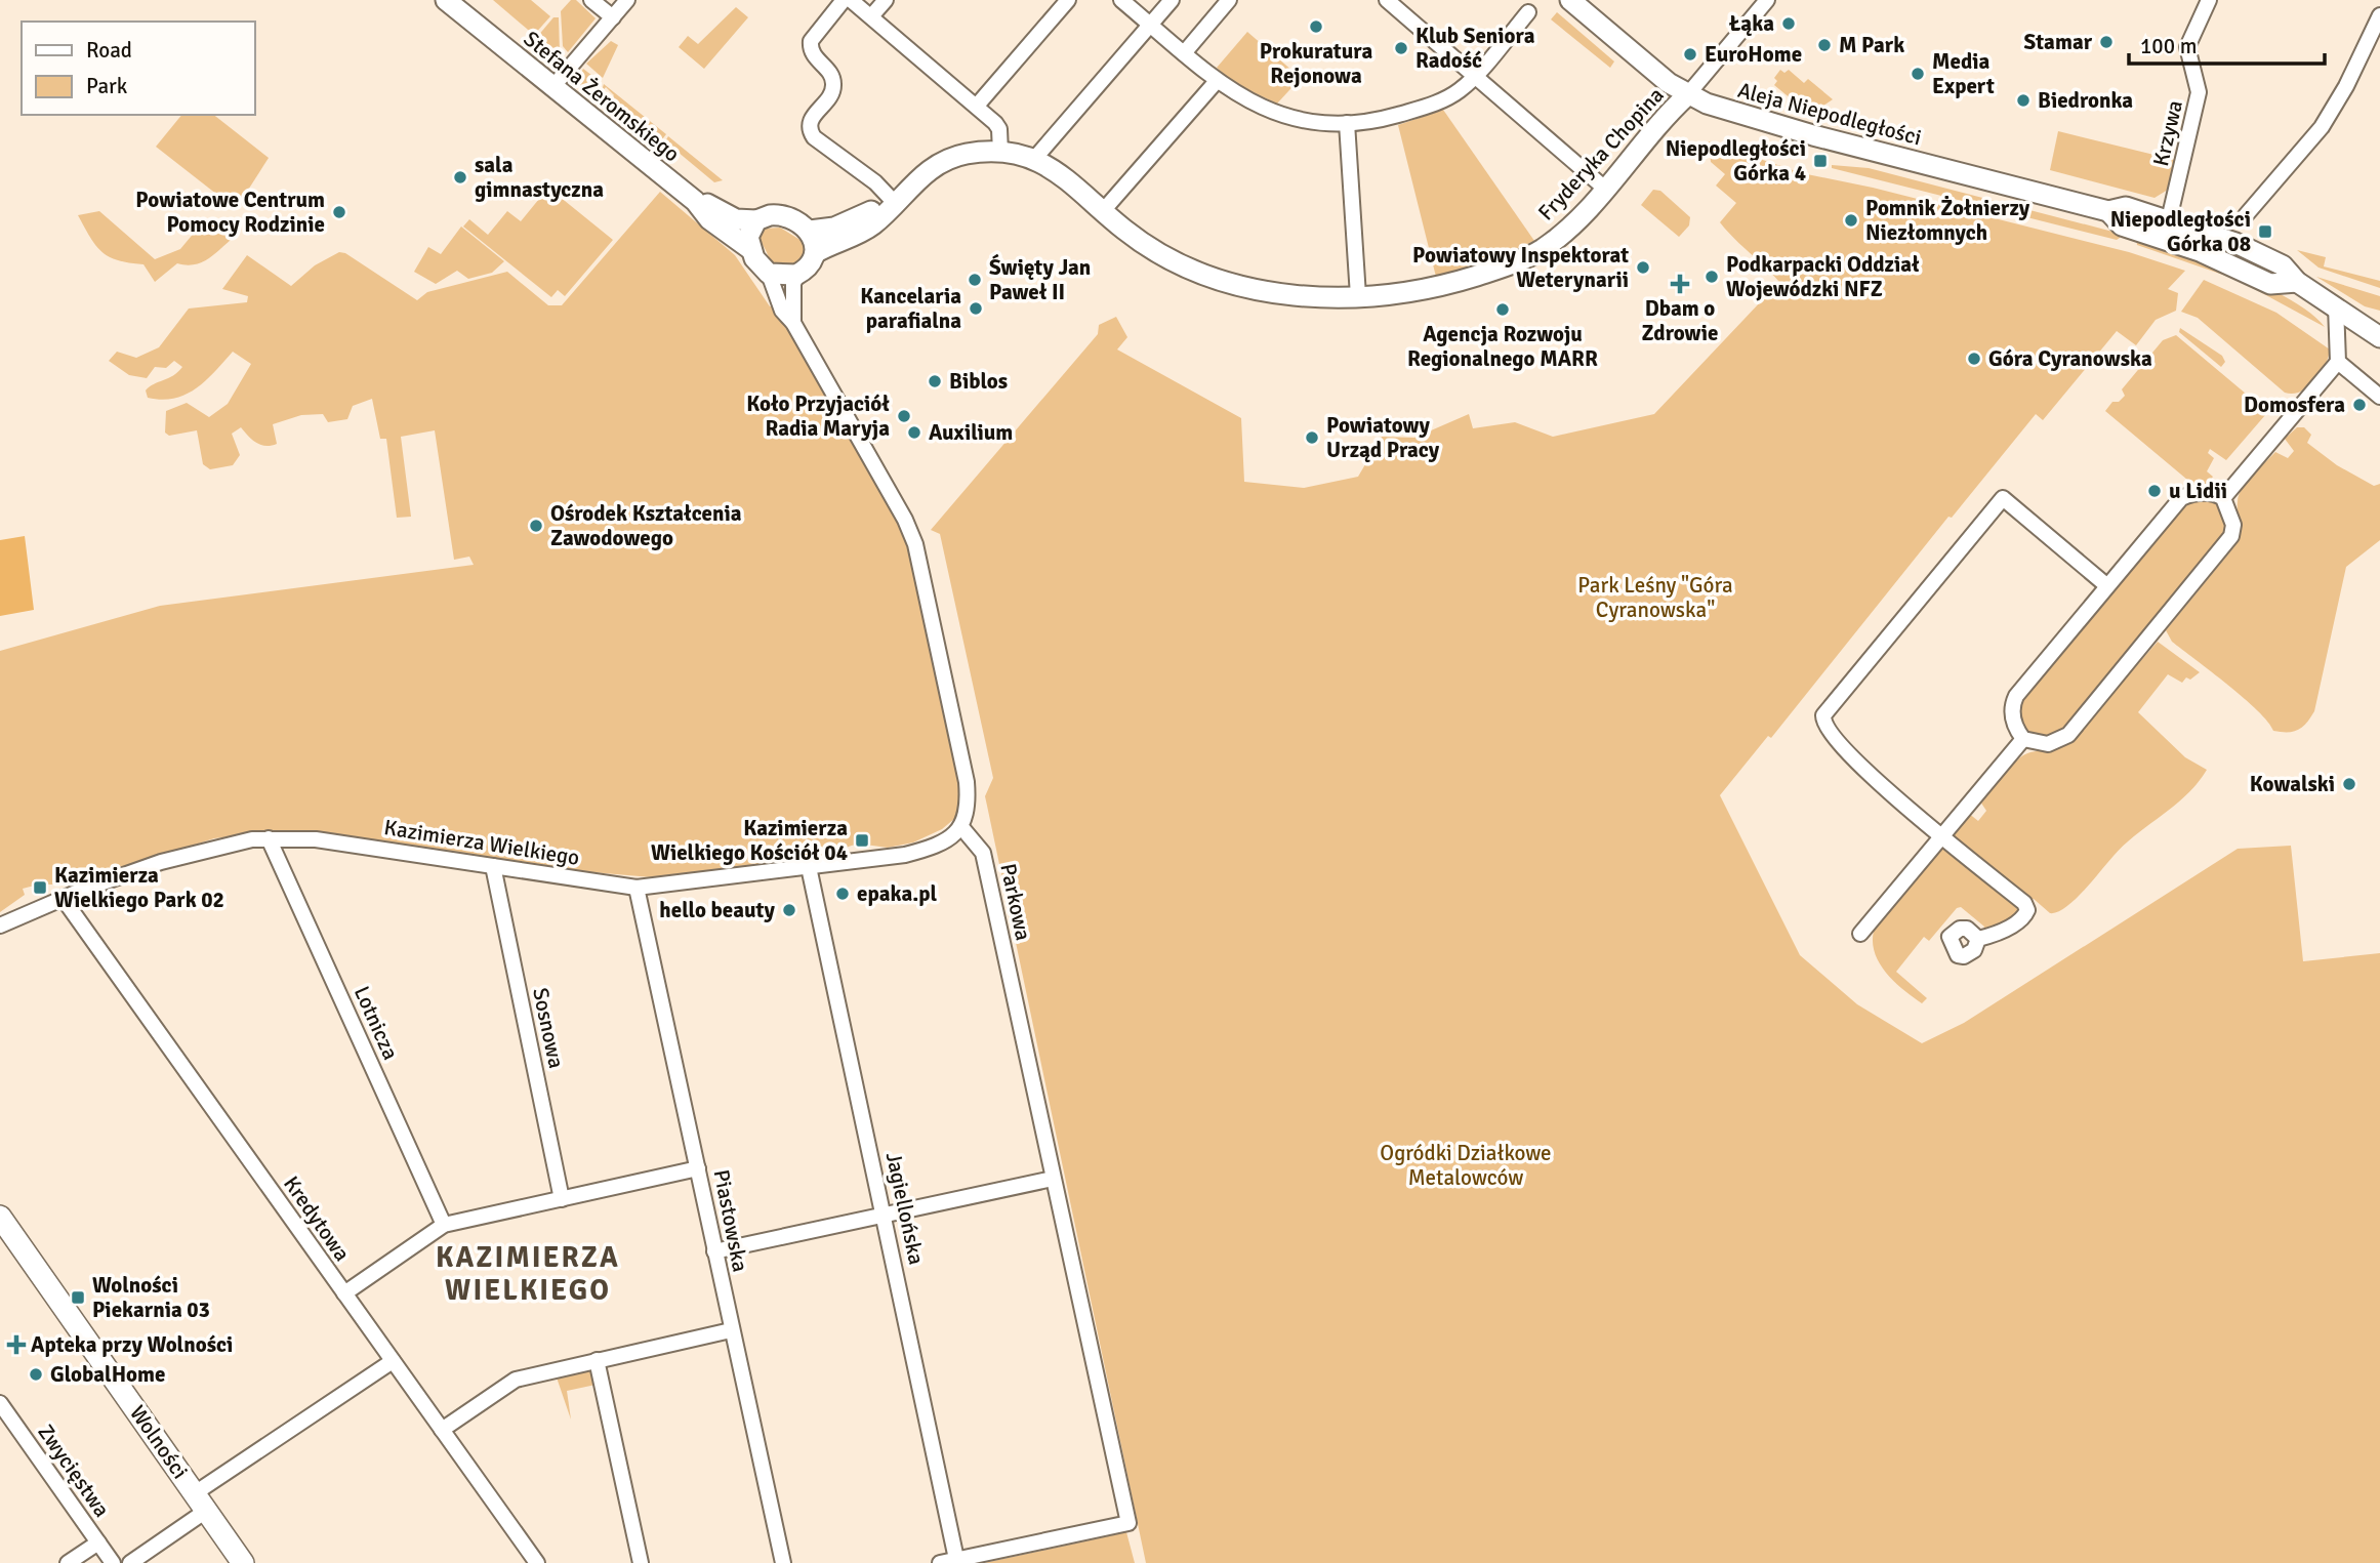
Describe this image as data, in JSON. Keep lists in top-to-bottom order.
{
  "streets": {
    "main road": ["Wolności"],
    "street": [
      "Stefana Żeromskiego",
      "Aleja Niepodległości",
      "Krzywa",
      "Fryderyka Chopina",
      "Kazimierza Wielkiego",
      "Parkowa",
      "Lotnicza",
      "Sosnowa",
      "Jagiellońska",
      "Kredytowa",
      "Piastowska",
      "Zwycięstwa"
    ]
  },
  "crossings": [
    ["Aleja Niepodległości", "Krzywa"],
    ["Aleja Niepodległości", "Fryderyka Chopina"],
    ["Kazimierza Wielkiego", "Parkowa"],
    ["Kazimierza Wielkiego", "Lotnicza"],
    ["Kazimierza Wielkiego", "Sosnowa"],
    ["Kazimierza Wielkiego", "Jagiellońska"],
    ["Kazimierza Wielkiego", "Kredytowa"],
    ["Kazimierza Wielkiego", "Piastowska"],
    ["Parkowa", "Jagiellońska"]
  ],
  "districts": ["KAZIMIERZA WIELKIEGO"],
  "parks": ["Park Leśny \"Góra Cyranowska\"", "Ogródki Działkowe Metalowców"],
  "places": {
    "other": [
      "Łąka",
      "Prokuratura Rejonowa",
      "Stamar",
      "M Park",
      "Klub Seniora Radość",
      "EuroHome",
      "Media Expert",
      "Biedronka",
      "sala gimnastyczna",
      "Powiatowe Centrum Pomocy Rodzinie",
      "Pomnik Żołnierzy Niezłomnych",
      "Powiatowy Inspektorat Weterynarii",
      "Podkarpacki Oddział Wojewódzki NFZ",
      "Święty Jan Paweł II",
      "Kancelaria parafialna",
      "Agencja Rozwoju Regionalnego MARR",
      "Góra Cyranowska",
      "Biblos",
      "Domosfera",
      "Koło Przyjaciół Radia Maryja",
      "Auxilium",
      "Powiatowy Urząd Pracy",
      "u Lidii",
      "Ośrodek Kształcenia Zawodowego",
      "Kowalski",
      "epaka.pl",
      "hello beauty",
      "GlobalHome"
    ],
    "transit": [
      "Niepodległości Górka 4",
      "Niepodległości Górka 08",
      "Kazimierza Wielkiego Kościół 04",
      "Kazimierza Wielkiego Park 02",
      "Wolności Piekarnia 03"
    ],
    "health": ["Dbam o Zdrowie", "Apteka przy Wolności"]
  },
  "legend": ["Road", "Park"],
  "scale_bar": "100 m"
}
